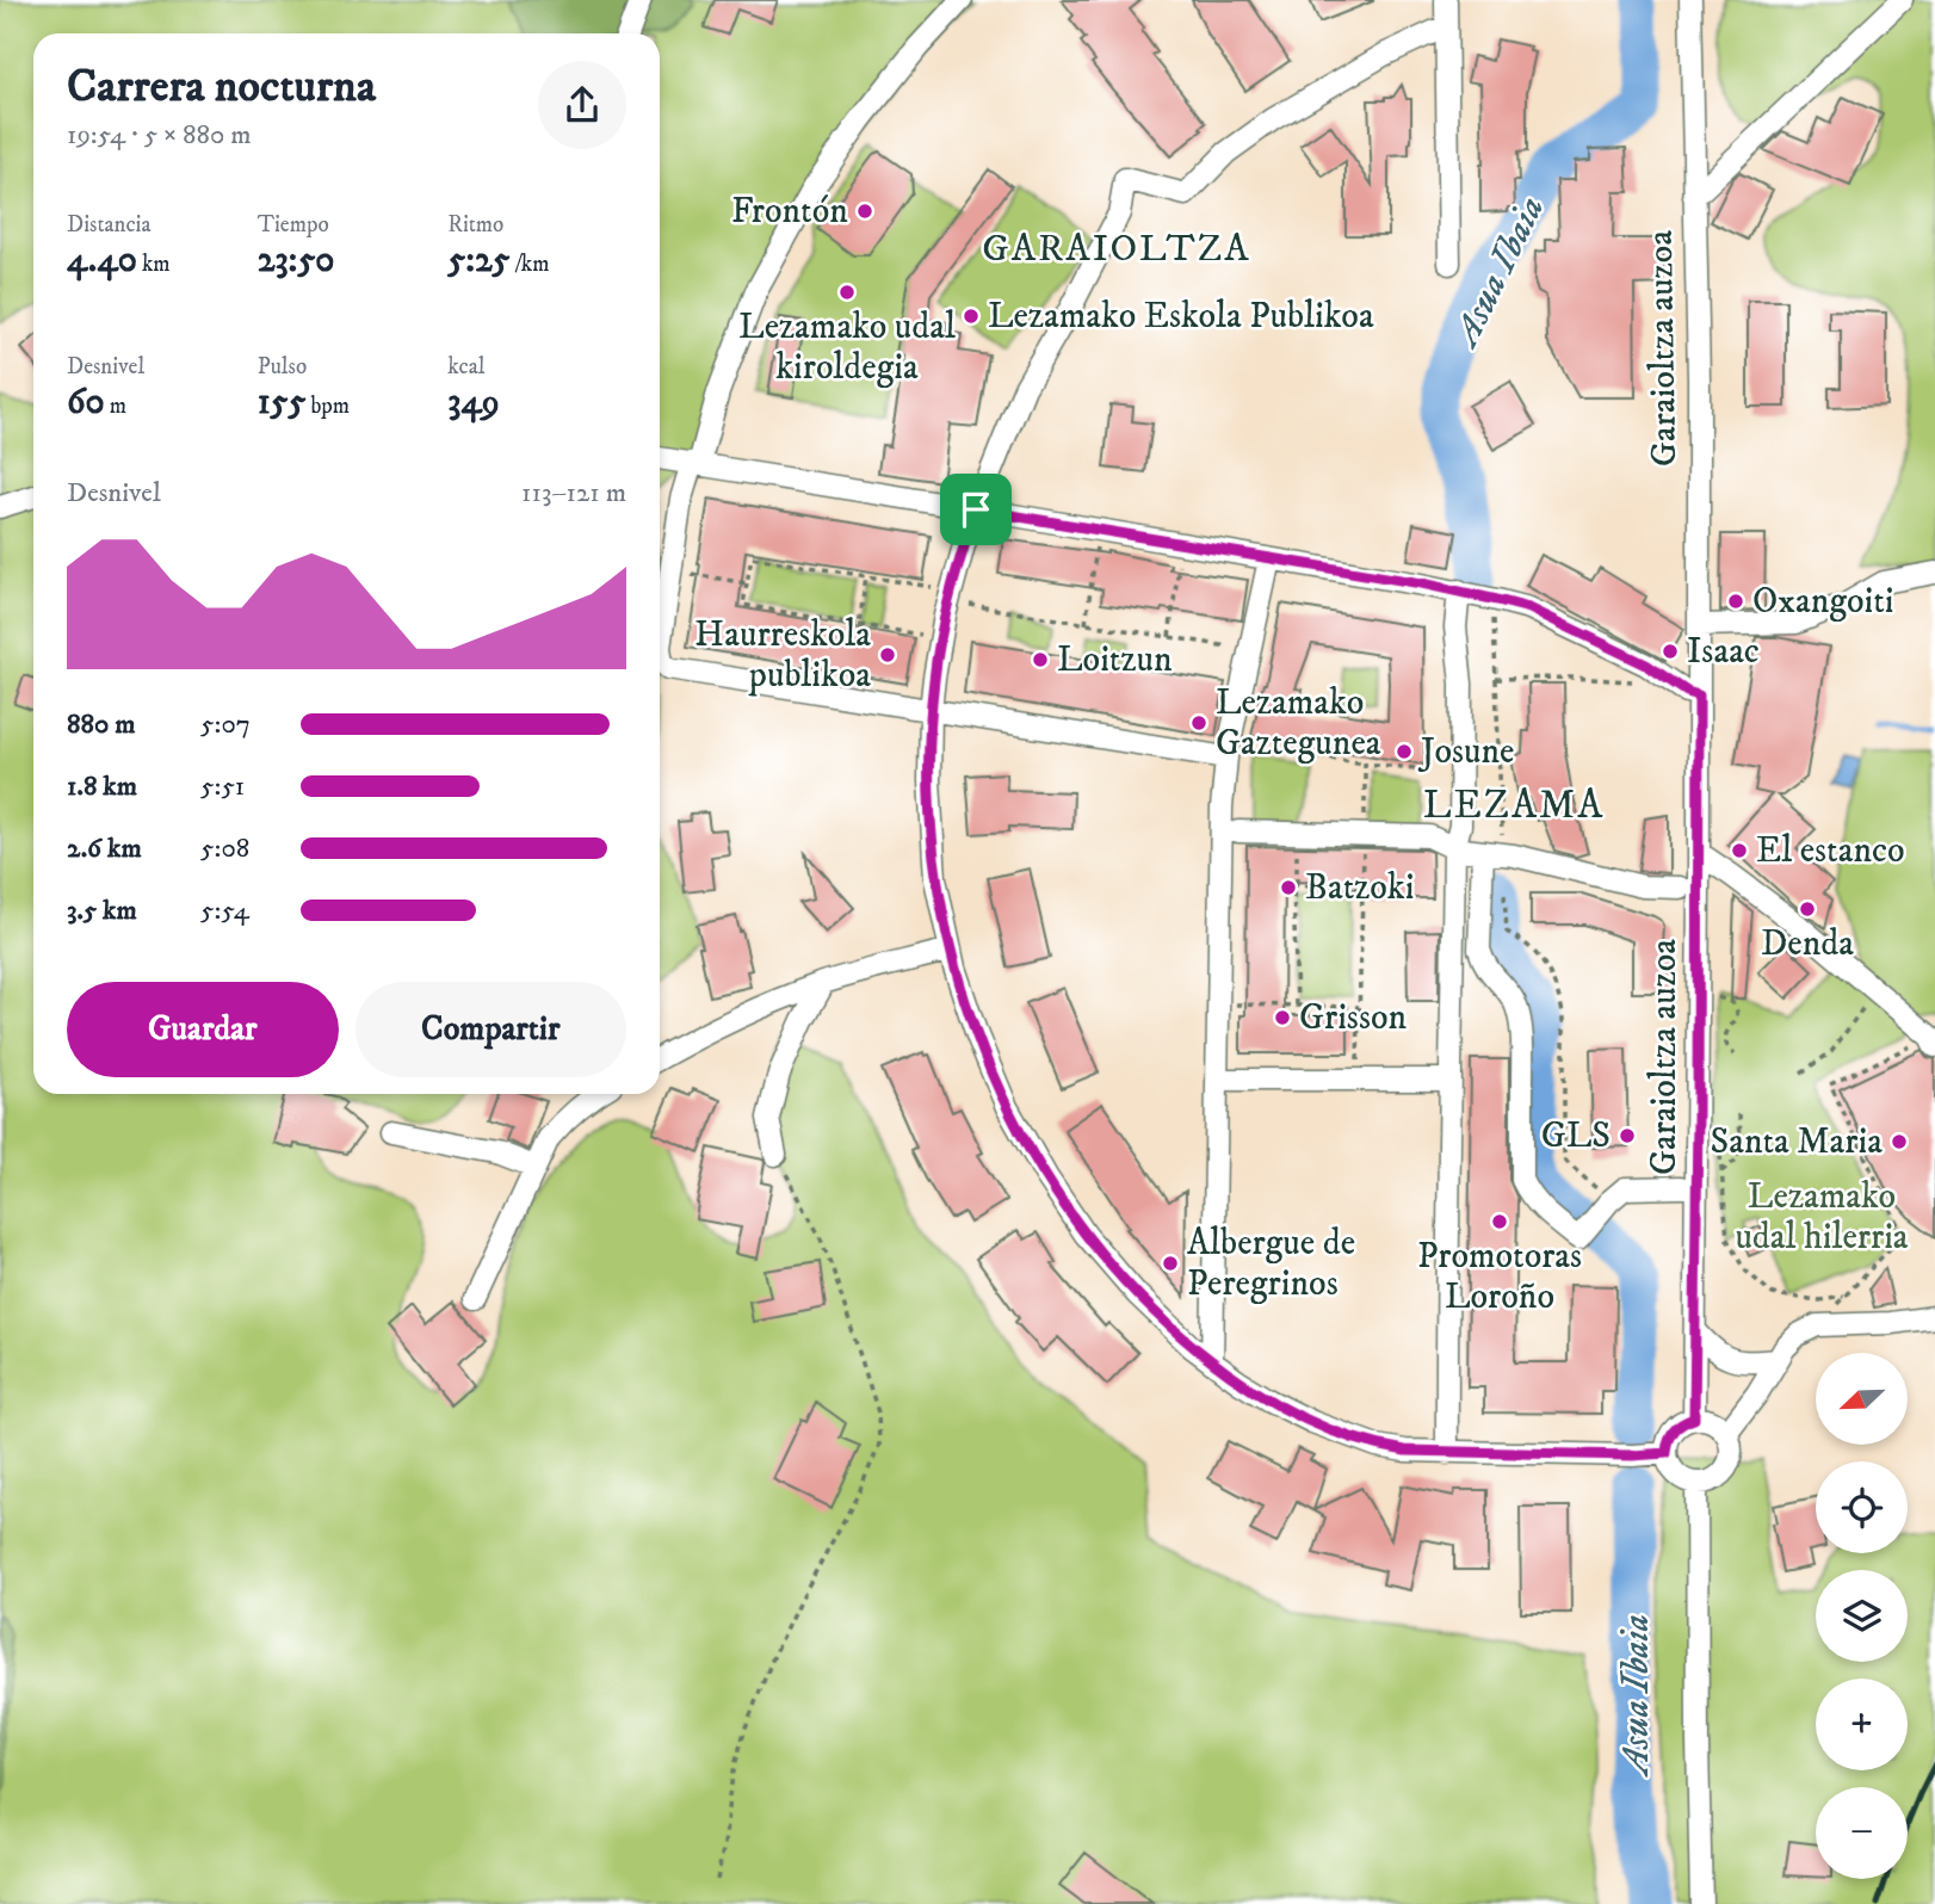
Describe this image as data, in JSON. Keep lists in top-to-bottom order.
{
  "streets": {
    "street": ["Garaioltza auzoa"]
  },
  "districts": ["GARAIOLTZA", "LEZAMA"],
  "water": ["Asua Ibaia"],
  "parks": ["Lezamako udal hilerria"],
  "places": [
    "Frontón",
    "Lezamako udal kiroldegia",
    "Lezamako Eskola Publikoa",
    "Oxangoiti",
    "Isaac",
    "Haurreskola publikoa",
    "Loitzun",
    "Lezamako Gaztegunea",
    "Josune",
    "El estanco",
    "Batzoki",
    "Denda",
    "Grisson",
    "GLS",
    "Santa Maria",
    "Promotoras Loroño",
    "Albergue de Peregrinos"
  ],
  "north": "bottom left",
  "page": {
    "heading": ["Carrera nocturna", "19:54 · 5 × 880 m"],
    "stats": [
      ["Distancia", "4.40 km"],
      ["Tiempo", "23:50"],
      ["Ritmo", "5:25 /km"],
      ["Desnivel", "60 m"],
      ["Pulso", "155 bpm"],
      ["kcal", "349"]
    ],
    "chart": ["Desnivel", "113–121 m"],
    "list": [
      {
        "name": "880 m",
        "note": "5:07"
      },
      {
        "name": "1.8 km",
        "note": "5:51"
      },
      {
        "name": "2.6 km",
        "note": "5:08"
      },
      {
        "name": "3.5 km",
        "note": "5:54"
      }
    ],
    "buttons": ["Guardar", "Compartir"],
    "map_buttons": ["+", "−"]
  }
}
